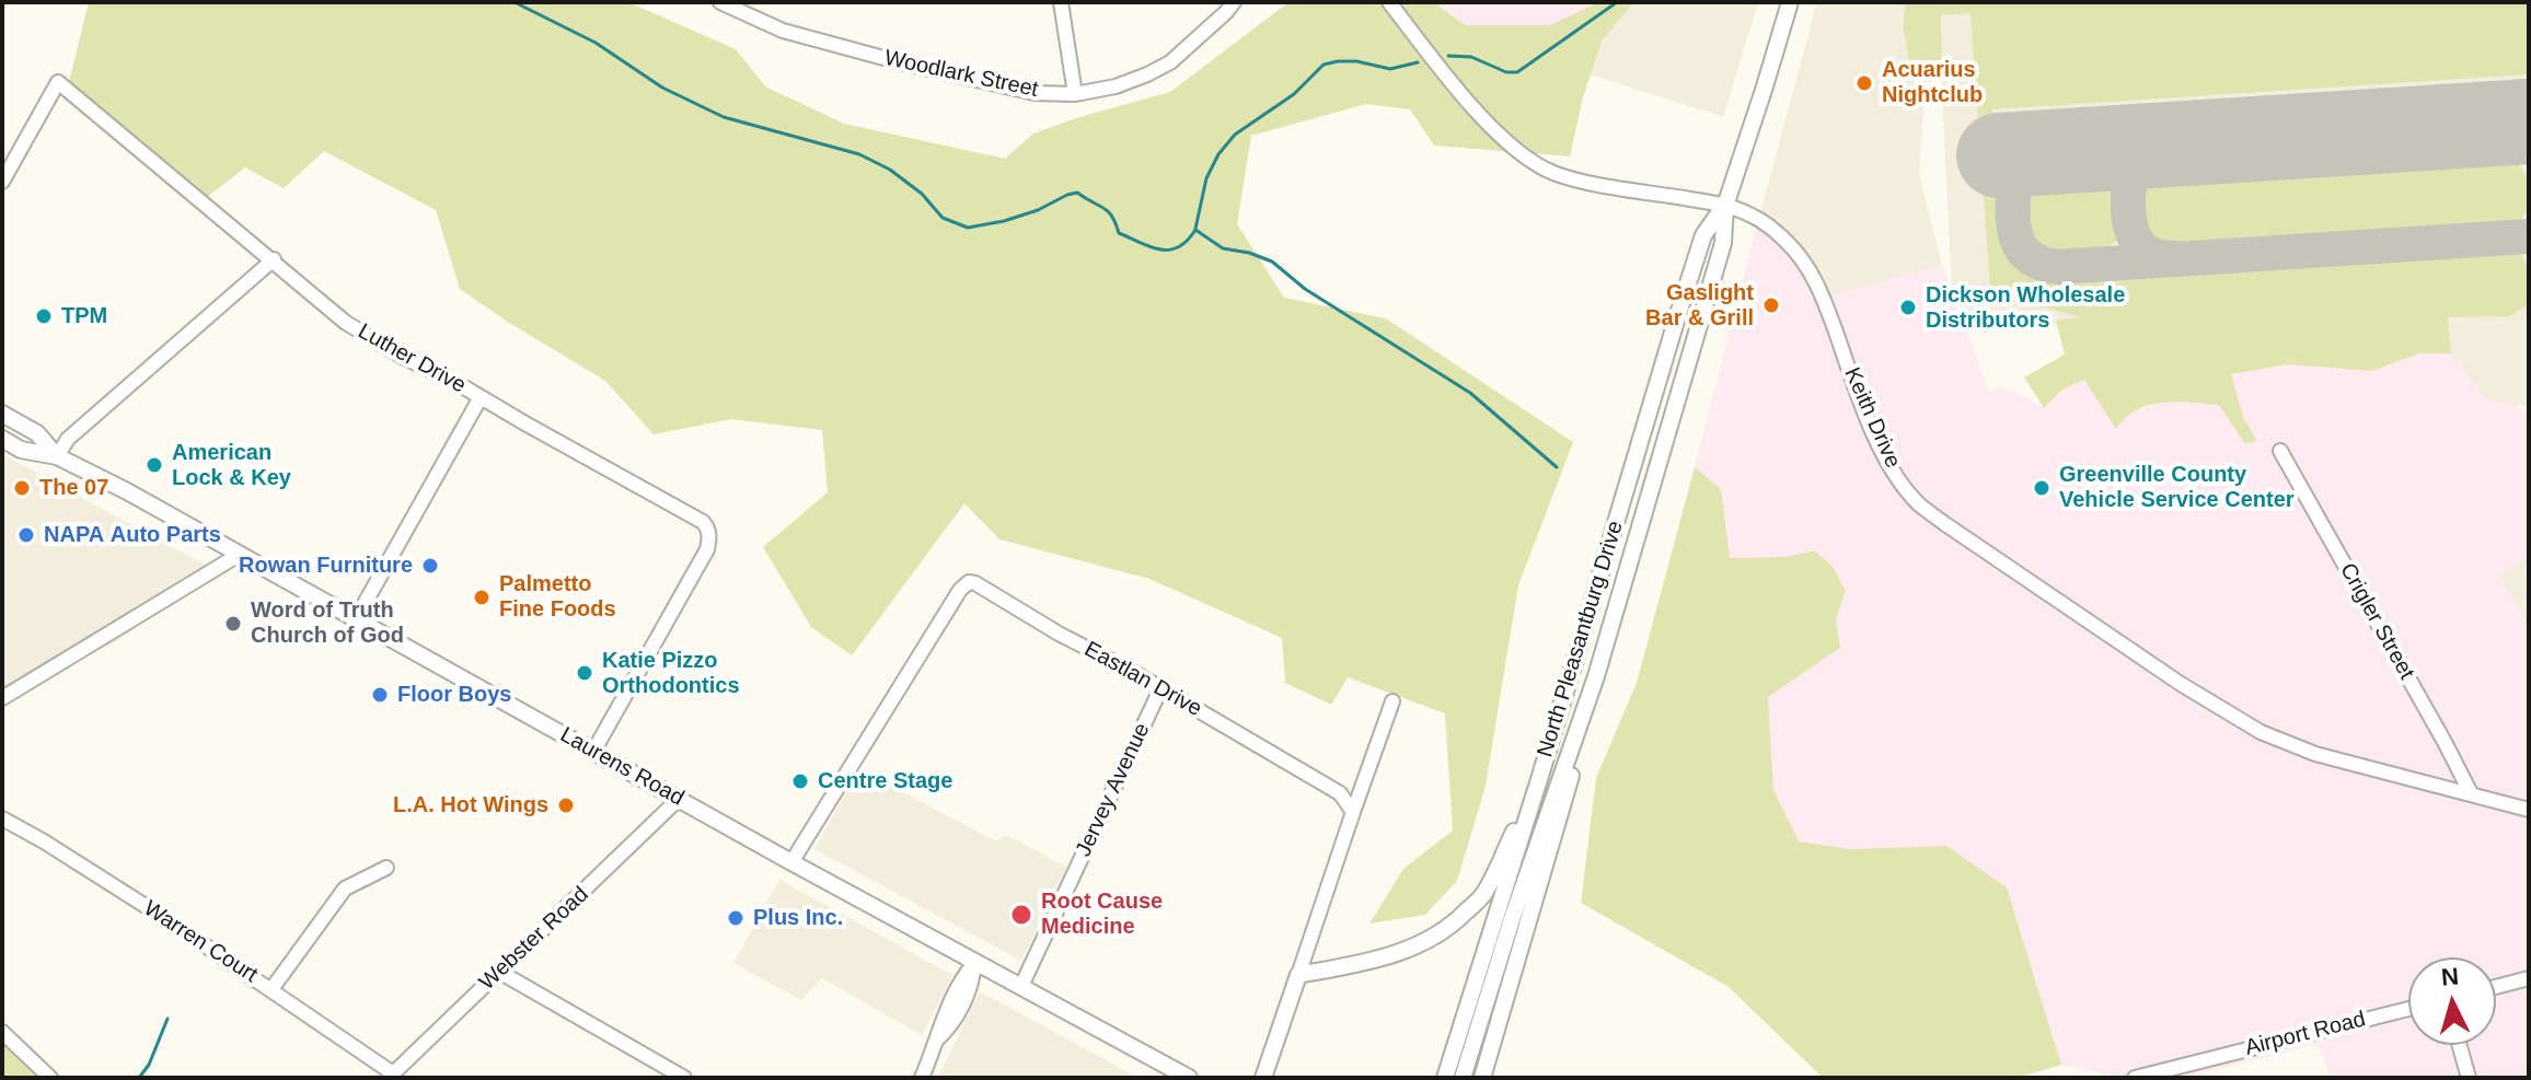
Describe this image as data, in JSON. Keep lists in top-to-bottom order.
{
  "streets": {
    "main road": ["North Pleasantburg Drive", "Laurens Road"],
    "street": [
      "Woodlark Street",
      "Luther Drive",
      "Keith Drive",
      "Crigler Street",
      "Eastlan Drive",
      "Jervey Avenue",
      "Webster Road",
      "Warren Court",
      "Airport Road"
    ]
  },
  "crossings": [
    ["Luther Drive", "Laurens Road"],
    ["Keith Drive", "Crigler Street"],
    ["Keith Drive", "North Pleasantburg Drive"],
    ["Eastlan Drive", "Laurens Road"],
    ["Eastlan Drive", "Jervey Avenue"],
    ["Laurens Road", "Jervey Avenue"],
    ["Laurens Road", "Webster Road"],
    ["Webster Road", "Warren Court"]
  ],
  "places": [
    "Acuarius Nightclub",
    "Gaslight Bar & Grill",
    "Dickson Wholesale Distributors",
    "TPM",
    "American Lock & Key",
    "The 07",
    "Greenville County Vehicle Service Center",
    "NAPA Auto Parts",
    "Rowan Furniture",
    "Palmetto Fine Foods",
    "Word of Truth Church of God",
    "Katie Pizzo Orthodontics",
    "Floor Boys",
    "Centre Stage",
    "L.A. Hot Wings",
    "Root Cause Medicine",
    "Plus Inc."
  ],
  "north": "top"
}
